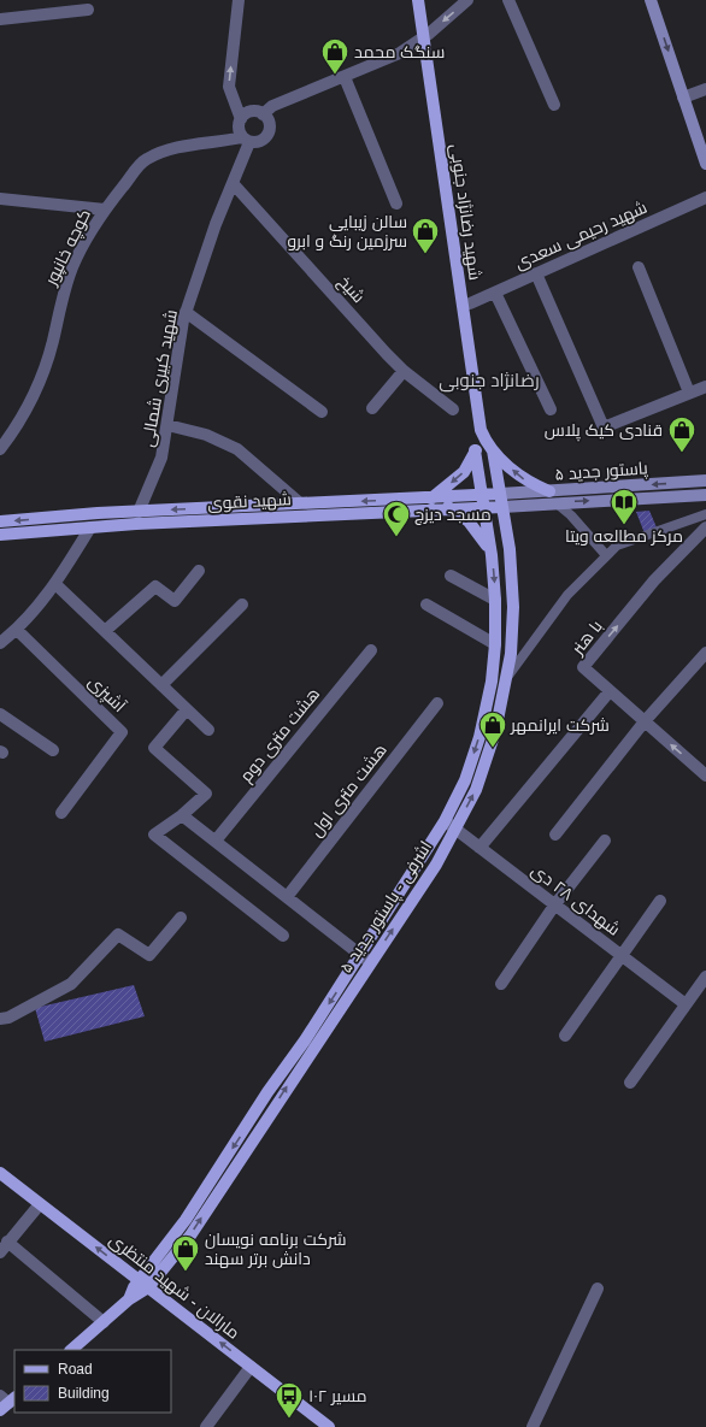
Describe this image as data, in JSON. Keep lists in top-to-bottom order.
{
  "streets": {
    "main road": [
      "شهید رضانژاد جنوبی",
      "پاستور جدید ۵",
      "شهید نقوی",
      "اشرفی - پاستور جدید ۵",
      "مارالان - شهید منتظری"
    ],
    "street": [
      "شهید رحیمی سعدی",
      "کوچه خانپور",
      "شیخ",
      "شهید کبیری شمالی",
      "با هنر",
      "آشپزی",
      "هشت متری دوم",
      "هشت متری اول",
      "شهدای ۲۸ دی"
    ]
  },
  "crossings": [
    ["کوچه خانپور", "شهید کبیری شمالی"],
    ["شیخ", "شهید کبیری شمالی"],
    ["شهید کبیری شمالی", "شهید نقوی"],
    ["پاستور جدید ۵", "شهید نقوی"],
    ["پاستور جدید ۵", "اشرفی - پاستور جدید ۵"],
    ["شهید نقوی", "اشرفی - پاستور جدید ۵"],
    ["شهدای ۲۸ دی", "اشرفی - پاستور جدید ۵"],
    ["اشرفی - پاستور جدید ۵", "مارالان - شهید منتظری"]
  ],
  "one_way": ["مارالان - شهید منتظری"],
  "districts": ["رضانژاد جنوبی"],
  "places": {
    "shop": [
      "سنگک محمد",
      "سالن زیبایی سرزمین رنگ و ابرو",
      "قنادی کیک پلاس",
      "شرکت ایرانمهر",
      "شرکت برنامه نویسان دانش برتر سهند"
    ],
    "library": ["مرکز مطالعه ویتا"],
    "mosque": ["مسجد دیزج"],
    "bus stop": ["مسیر ۱۰۲"]
  },
  "legend": ["Road", "Building"]
}
